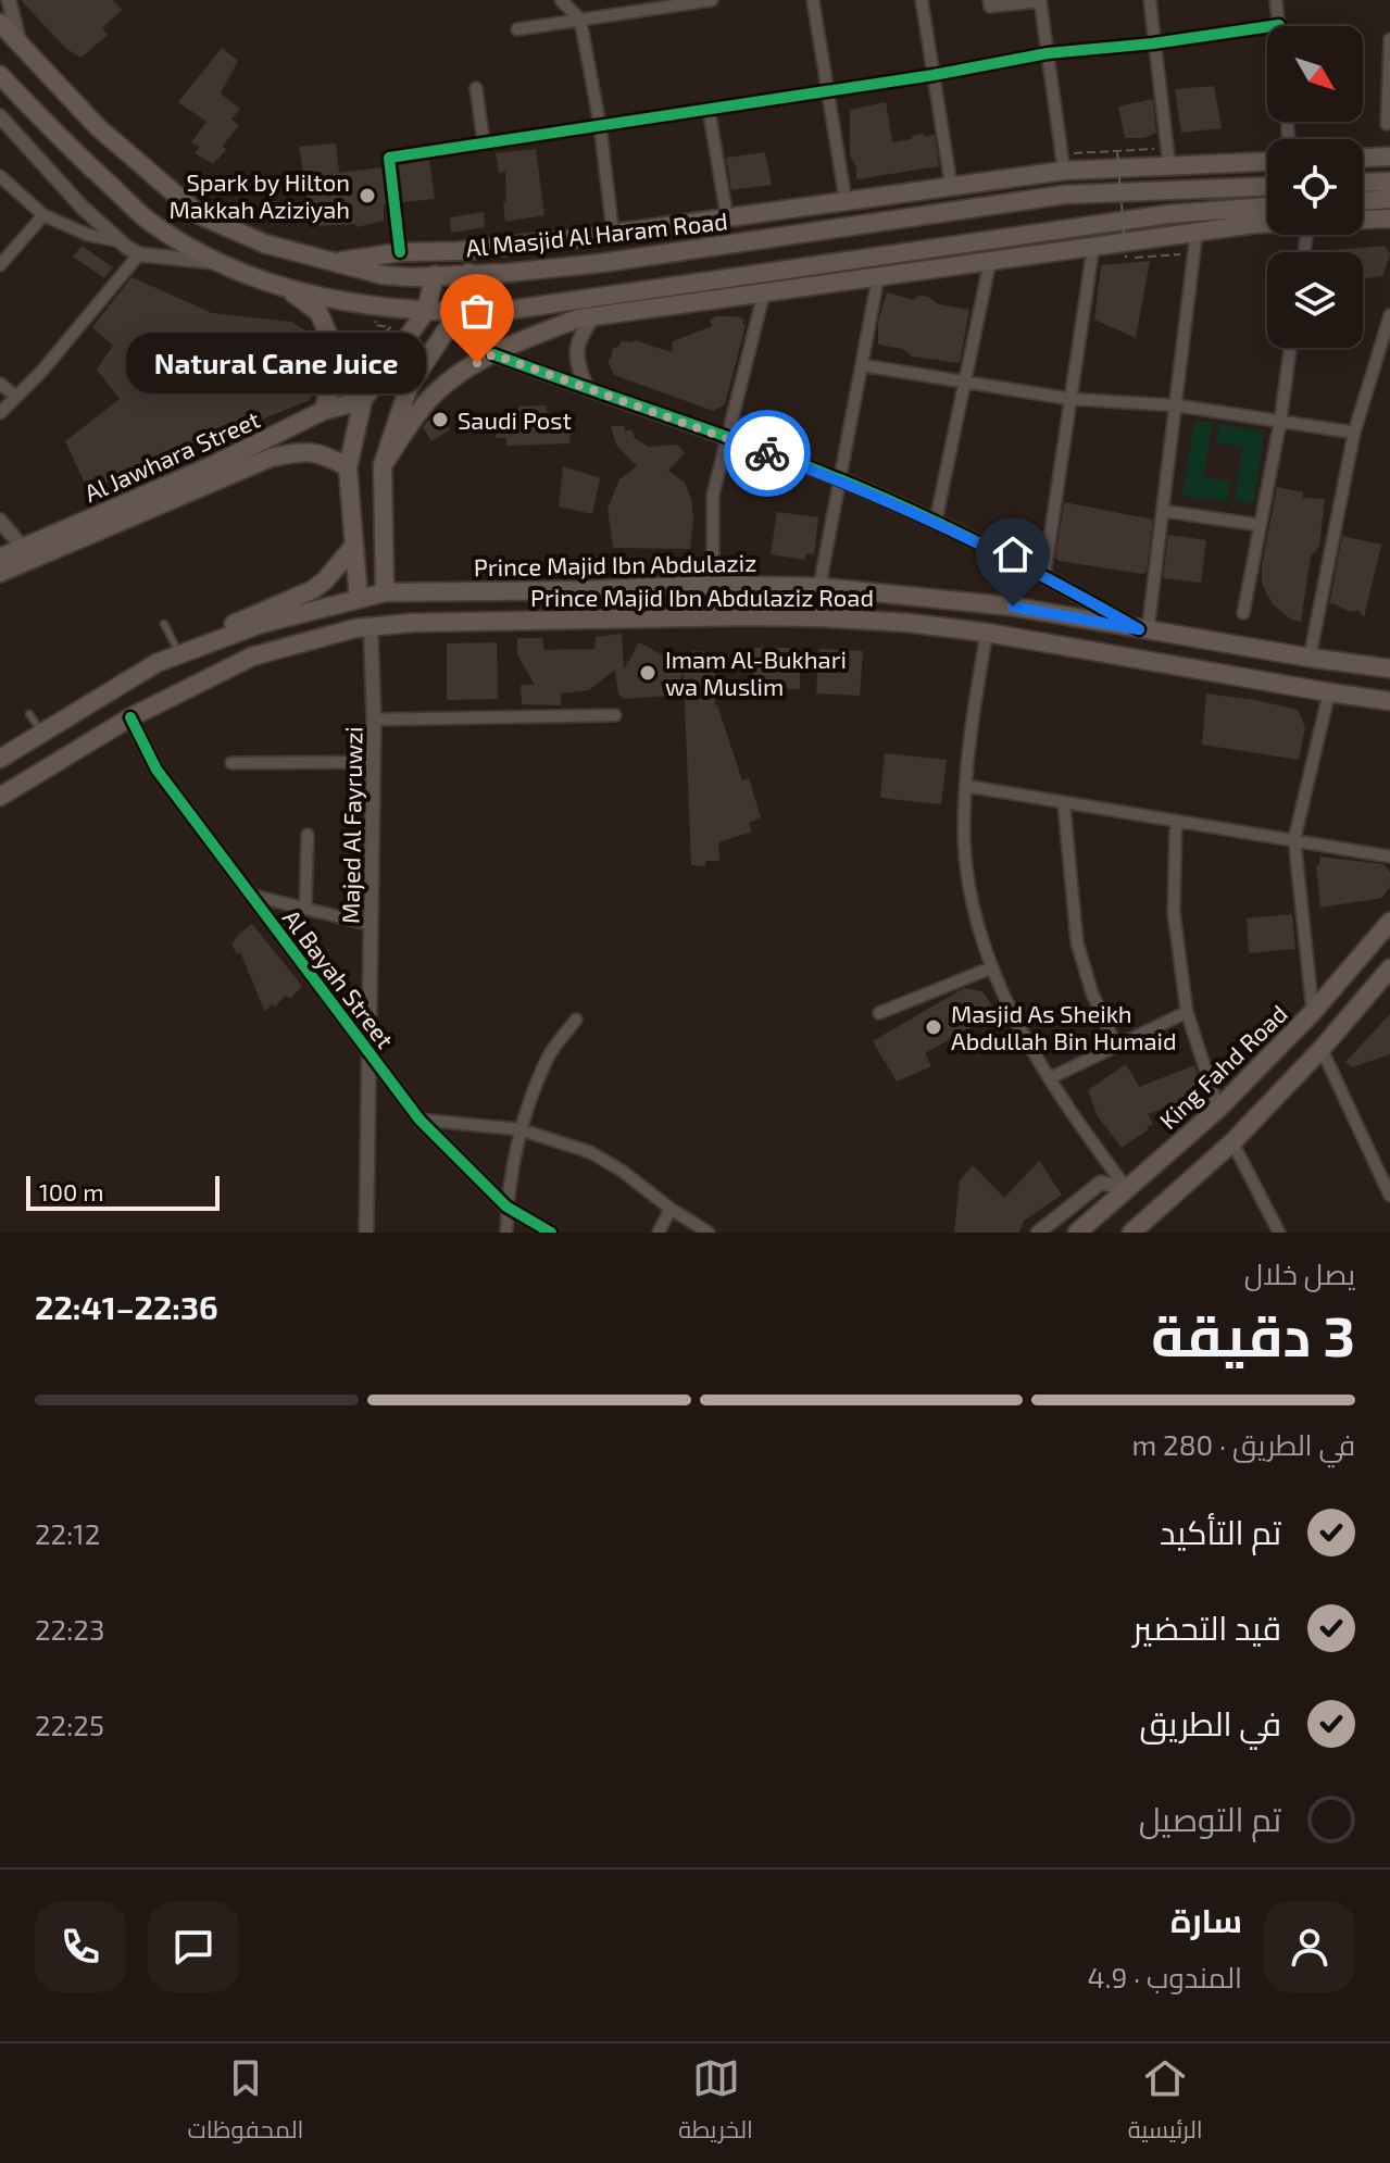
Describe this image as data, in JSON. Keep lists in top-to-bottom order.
{
  "streets": {
    "main road": [
      "Al Masjid Al Haram Road",
      "Al Jawhara Street",
      "Prince Majid Ibn Abdulaziz",
      "Prince Majid Ibn Abdulaziz Road",
      "King Fahd Road"
    ],
    "street": ["Majed Al Fayruwzi", "Al Bayah Street"]
  },
  "crossings": [
    ["Prince Majid Ibn Abdulaziz Road", "Majed Al Fayruwzi"],
    ["Prince Majid Ibn Abdulaziz Road", "Al Bayah Street"],
    ["Majed Al Fayruwzi", "Al Bayah Street"]
  ],
  "places": [
    "Spark by Hilton Makkah Aziziyah",
    "Natural Cane Juice",
    "Saudi Post",
    "Imam Al-Bukhari wa Muslim",
    "Masjid As Sheikh Abdullah Bin Humaid"
  ],
  "scale_bar": "100 m",
  "north": "bottom right",
  "page": {
    "bubble": "Natural Cane Juice",
    "scale": "100 m",
    "heading": ["3 دقيقة", "يصل خلال", "22:36–22:41"],
    "panel": ["سارة", "المندوب · 4.9"],
    "bar": "في الطريق · 280 m",
    "list": [
      ["تم التأكيد", "22:12"],
      ["قيد التحضير", "22:23"],
      ["في الطريق", "22:25"],
      "تم التوصيل"
    ],
    "tabs": ["الرئيسية", "الخريطة", "المحفوظات"]
  }
}
